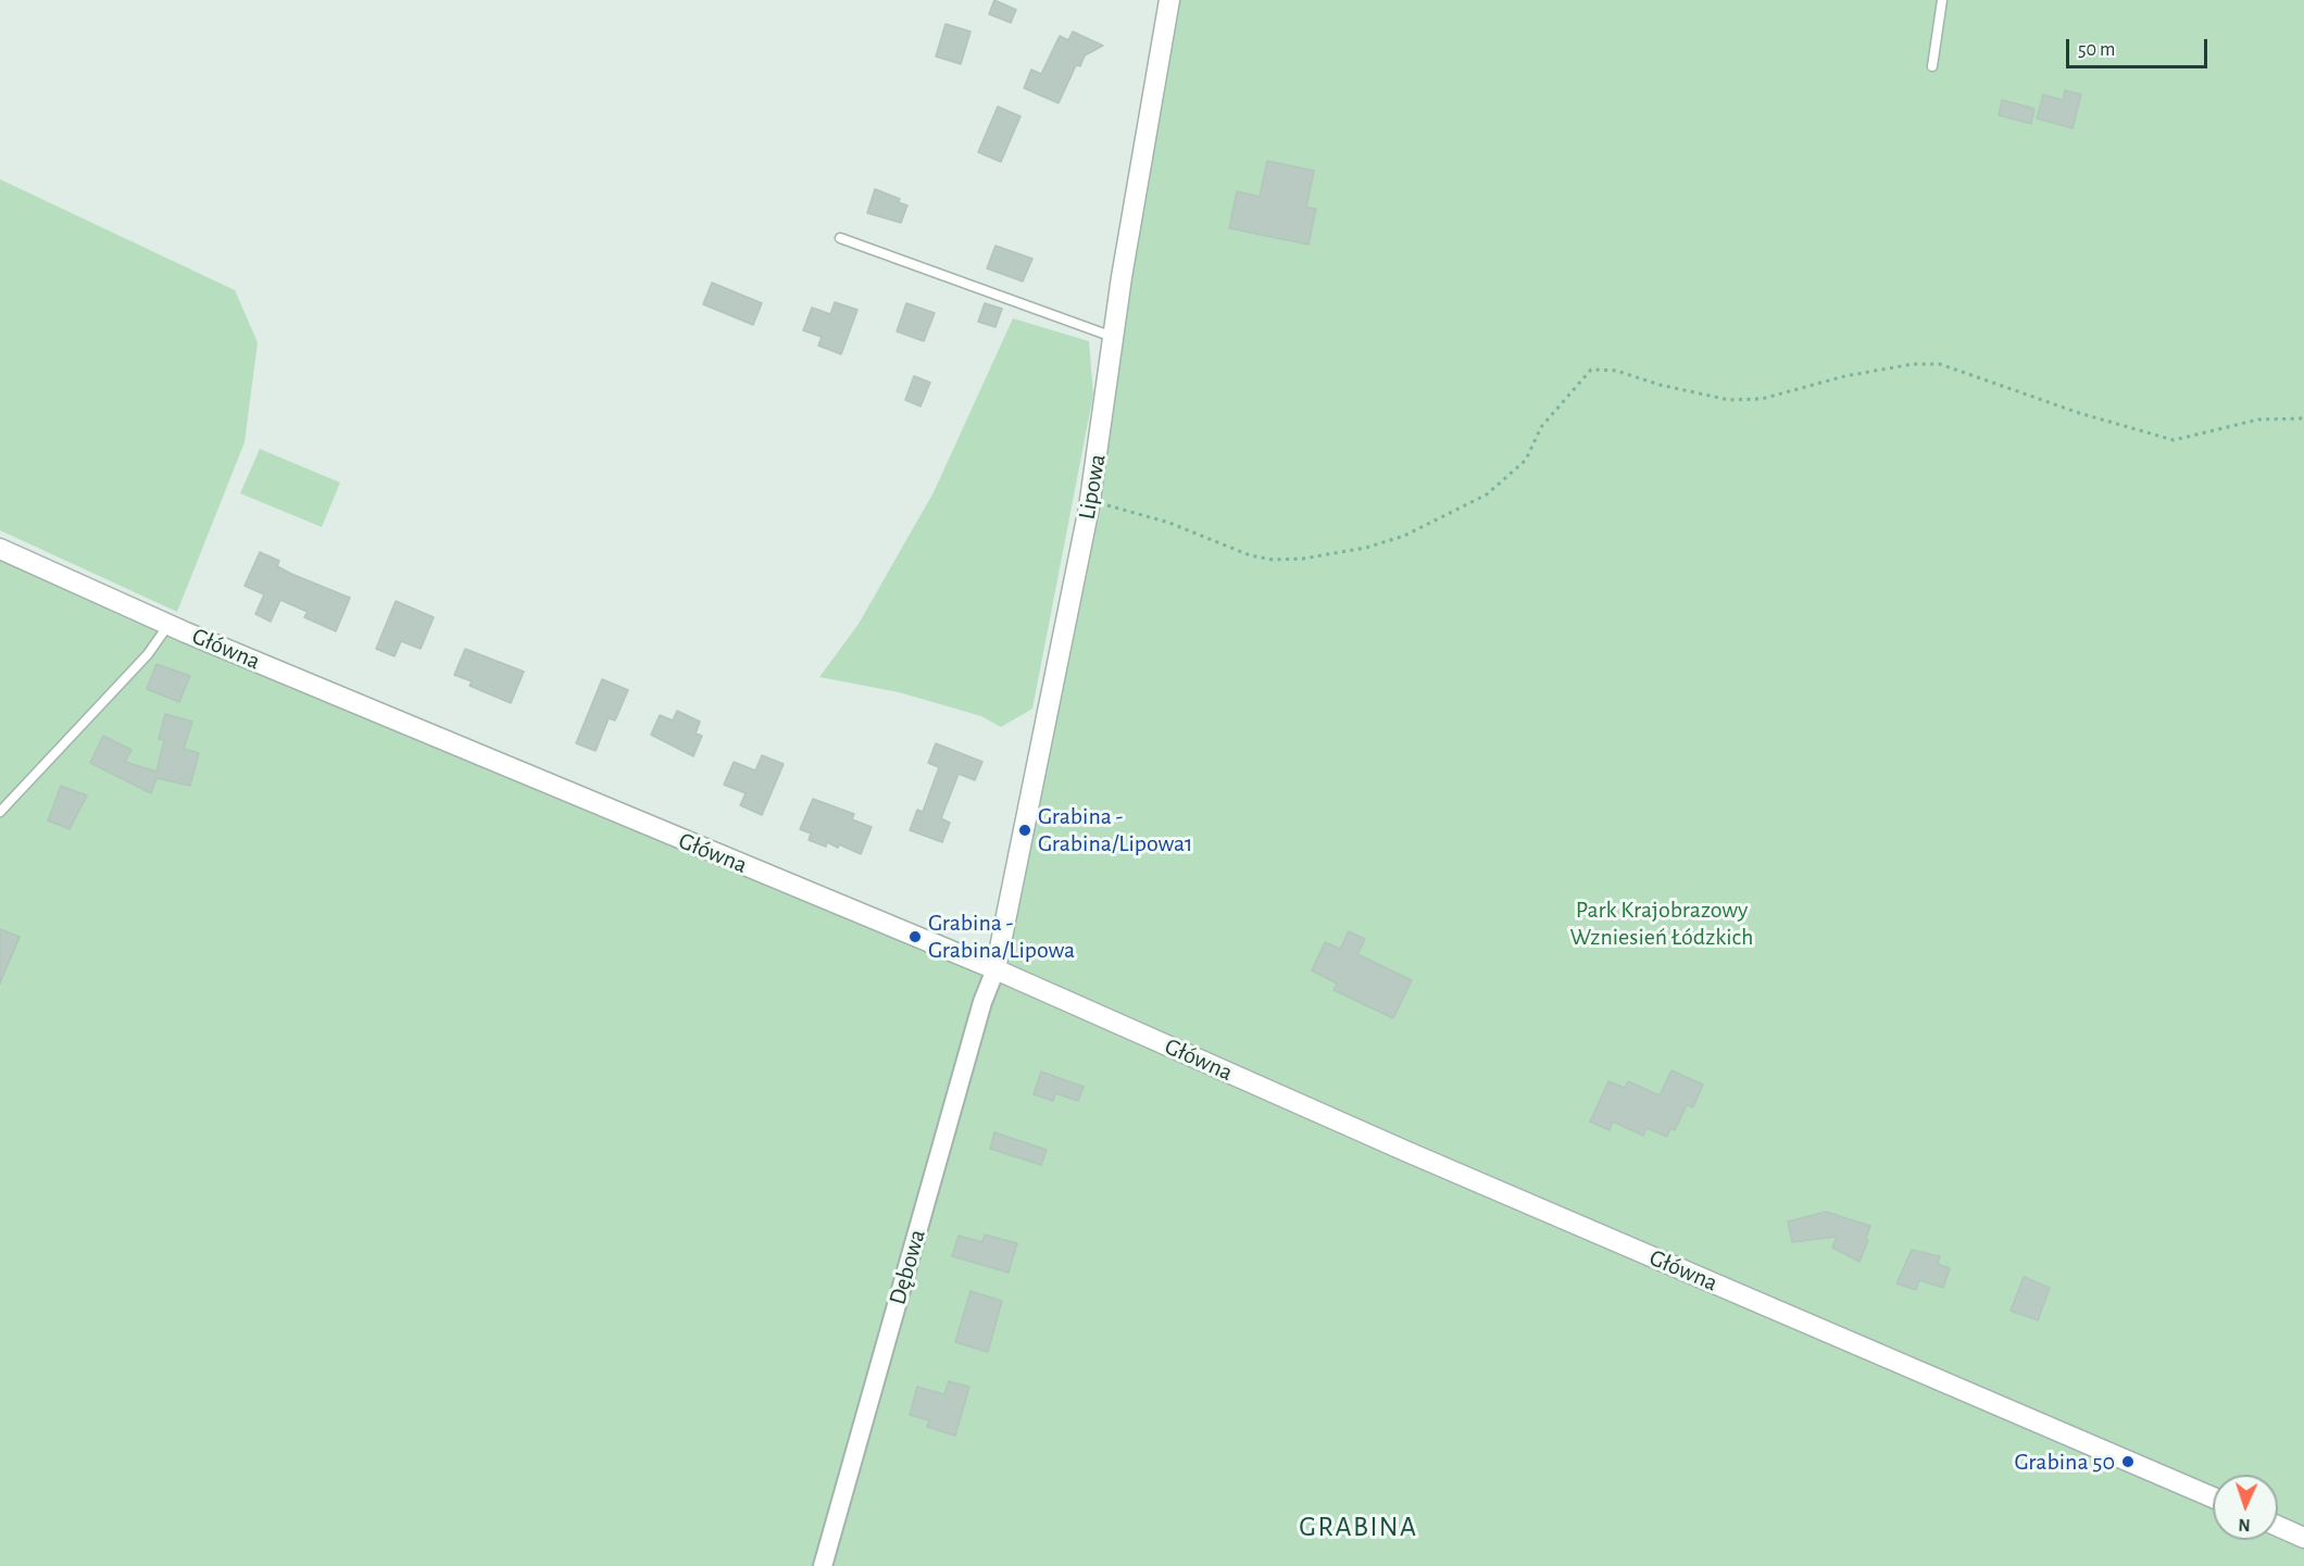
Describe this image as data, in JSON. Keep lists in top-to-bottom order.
{
  "streets": {
    "street": ["Lipowa", "Główna", "Dębowa"]
  },
  "crossings": [
    ["Lipowa", "Główna"],
    ["Lipowa", "Dębowa"],
    ["Główna", "Dębowa"]
  ],
  "districts": ["GRABINA"],
  "parks": ["Park Krajobrazowy Wzniesień Łódzkich"],
  "places": ["Grabina - Grabina/Lipowa1", "Grabina - Grabina/Lipowa", "Grabina 50"],
  "scale_bar": "50 m",
  "north": "bottom"
}
